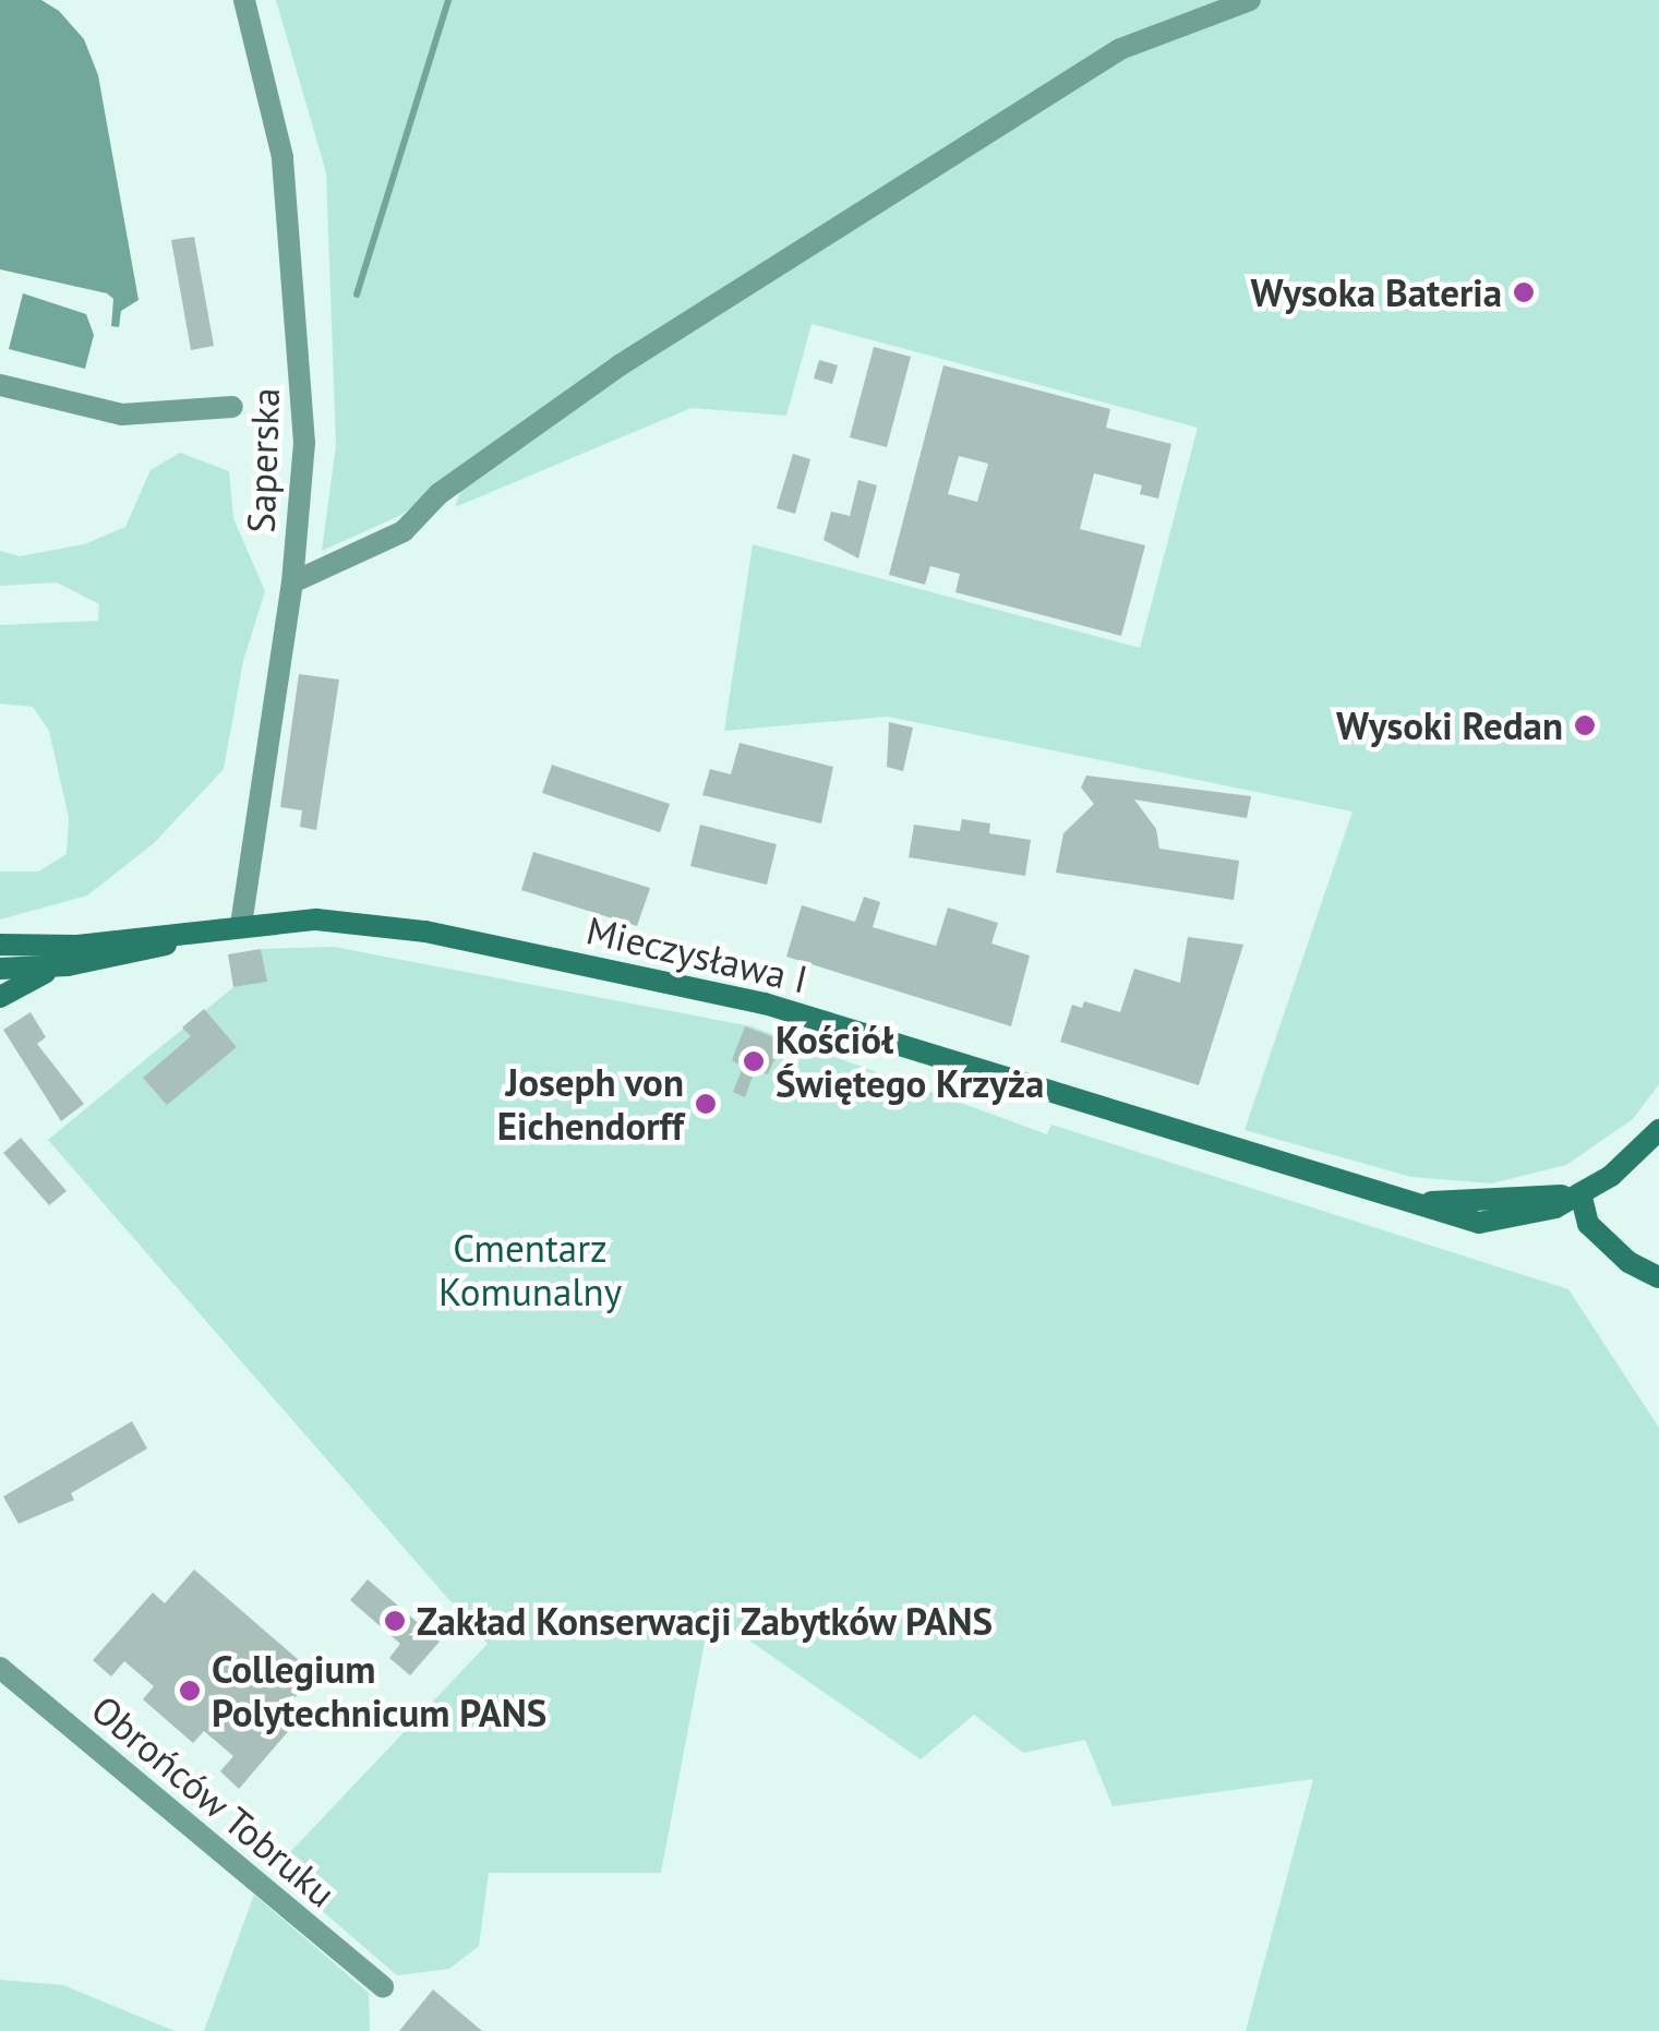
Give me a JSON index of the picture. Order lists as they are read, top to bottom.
{
  "streets": {
    "main road": ["Mieczysława I"],
    "street": ["Saperska", "Obrońców Tobruku"]
  },
  "crossings": [
    ["Saperska", "Mieczysława I"]
  ],
  "parks": ["Cmentarz Komunalny"],
  "places": [
    "Wysoka Bateria",
    "Wysoki Redan",
    "Kościół Świętego Krzyża",
    "Joseph von Eichendorff",
    "Zakład Konserwacji Zabytków PANS",
    "Collegium Polytechnicum PANS"
  ]
}
